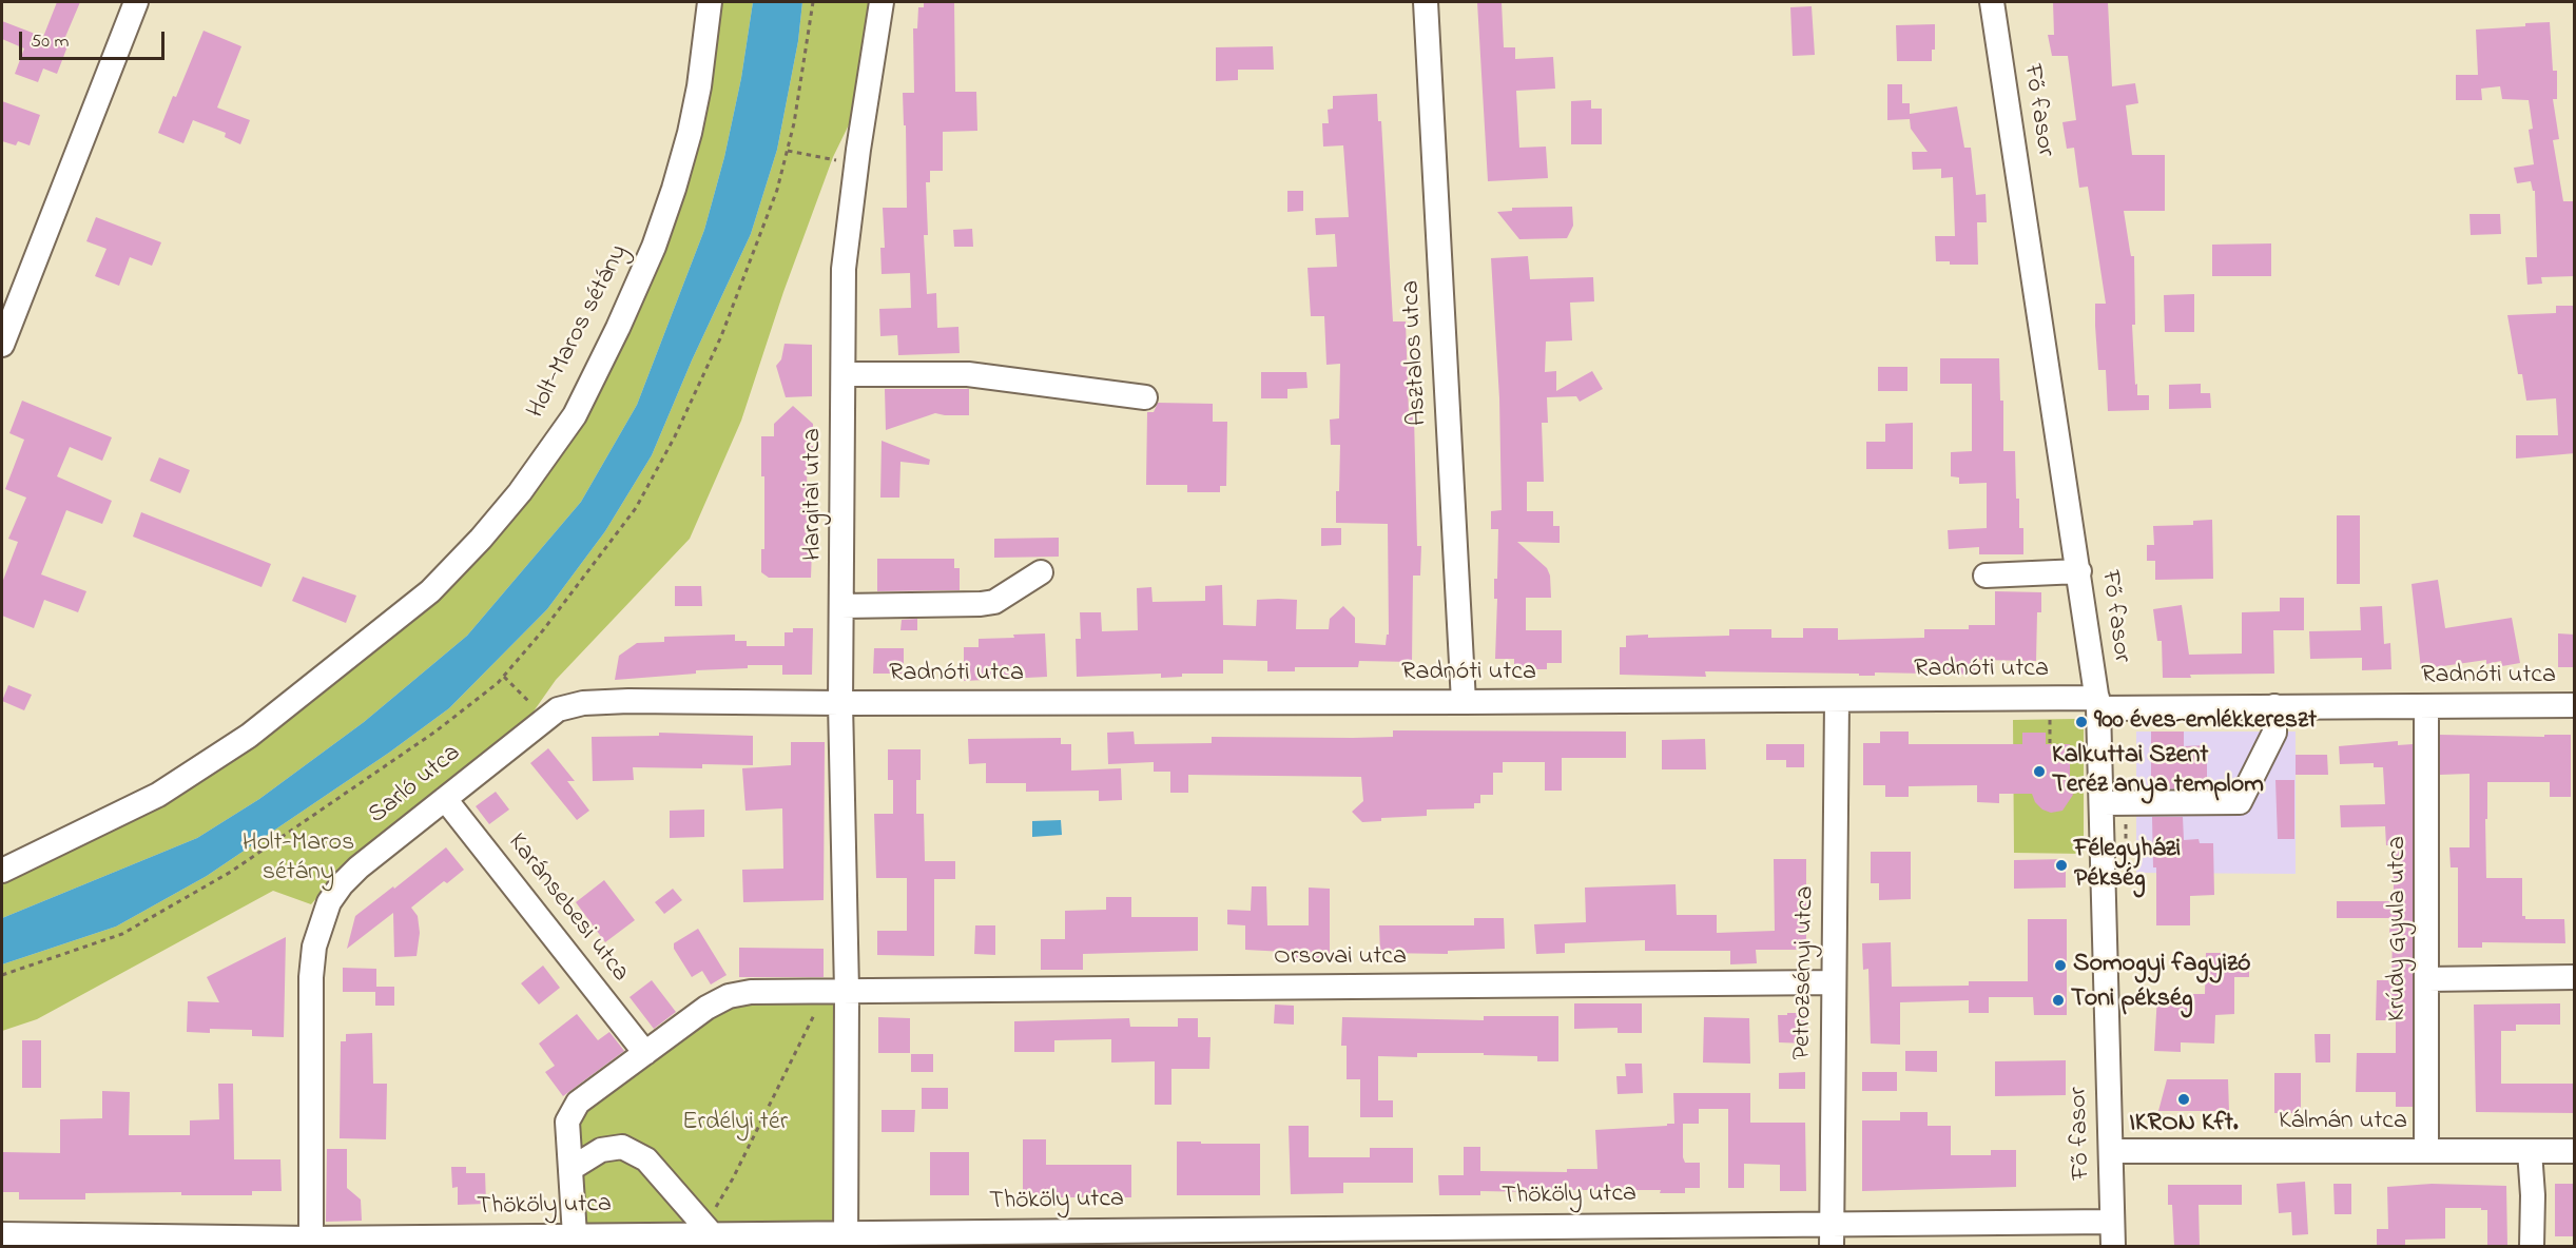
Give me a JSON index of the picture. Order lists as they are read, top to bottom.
{
  "streets": {
    "street": [
      "Fő fasor",
      "Holt-Maros sétány",
      "Asztalos utca",
      "Hargitai utca",
      "Radnóti utca",
      "Sarló utca",
      "Karánsebesi utca",
      "Krúdy Gyula utca",
      "Orsovai utca",
      "Petrozsényi utca",
      "Kálmán utca",
      "Thököly utca"
    ]
  },
  "crossings": [
    ["Fő fasor", "Radnóti utca"],
    ["Fő fasor", "Kálmán utca"],
    ["Fő fasor", "Thököly utca"],
    ["Asztalos utca", "Radnóti utca"],
    ["Hargitai utca", "Radnóti utca"],
    ["Hargitai utca", "Sarló utca"],
    ["Hargitai utca", "Orsovai utca"],
    ["Radnóti utca", "Sarló utca"],
    ["Radnóti utca", "Krúdy Gyula utca"],
    ["Radnóti utca", "Petrozsényi utca"],
    ["Sarló utca", "Karánsebesi utca"],
    ["Sarló utca", "Thököly utca"],
    ["Krúdy Gyula utca", "Kálmán utca"],
    ["Orsovai utca", "Petrozsényi utca"],
    ["Petrozsényi utca", "Thököly utca"]
  ],
  "parks": ["Holt-Maros sétány", "Erdélyi tér"],
  "places": [
    "900 éves-emlékkereszt",
    "Kalkuttai Szent Teréz anya templom",
    "Félegyházi Pékség",
    "Somogyi fagyizó",
    "Toni pékség",
    "IKRON Kft."
  ],
  "scale_bar": "50 m"
}
